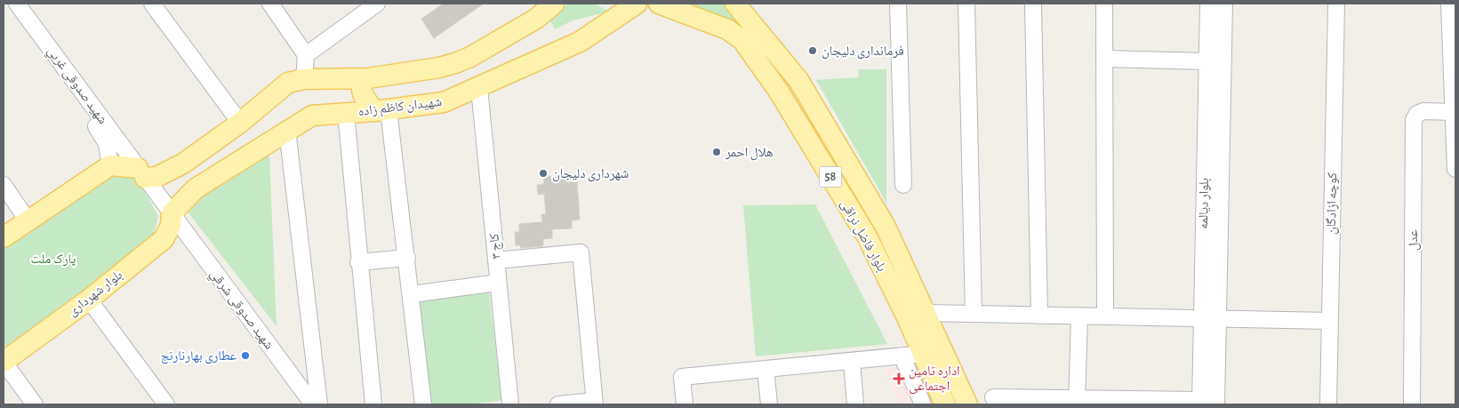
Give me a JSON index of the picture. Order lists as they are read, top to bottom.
{
  "streets": {
    "main road": [
      "شهیدان کاظم زاده",
      "58",
      "بلوار فاضل نراقی",
      "بلوار شهرداری"
    ],
    "street": [
      "شهید صدوقی غربي",
      "بلوار دیالمه",
      "کوچه ازادگان",
      "عدل",
      "کاج ۳",
      "شهید صدوقی شرقي"
    ]
  },
  "crossings": [
    ["شهید صدوقی غربي", "شهیدان کاظم زاده"],
    ["شهید صدوقی غربي", "بلوار شهرداری"],
    ["شهید صدوقی غربي", "شهید صدوقی شرقي"],
    ["شهیدان کاظم زاده", "کاج ۳"],
    ["شهیدان کاظم زاده", "بلوار شهرداری"],
    ["شهیدان کاظم زاده", "شهید صدوقی شرقي"],
    ["بلوار شهرداری", "شهید صدوقی شرقي"]
  ],
  "parks": ["پارک ملت"],
  "places": {
    "other": [
      "فرمانداری دلیجان",
      "هلال احمر",
      "شهرداری دلیجان",
      "عطاری بهارنارنج"
    ],
    "health": ["اداره تامین اجتماعی"]
  }
}
